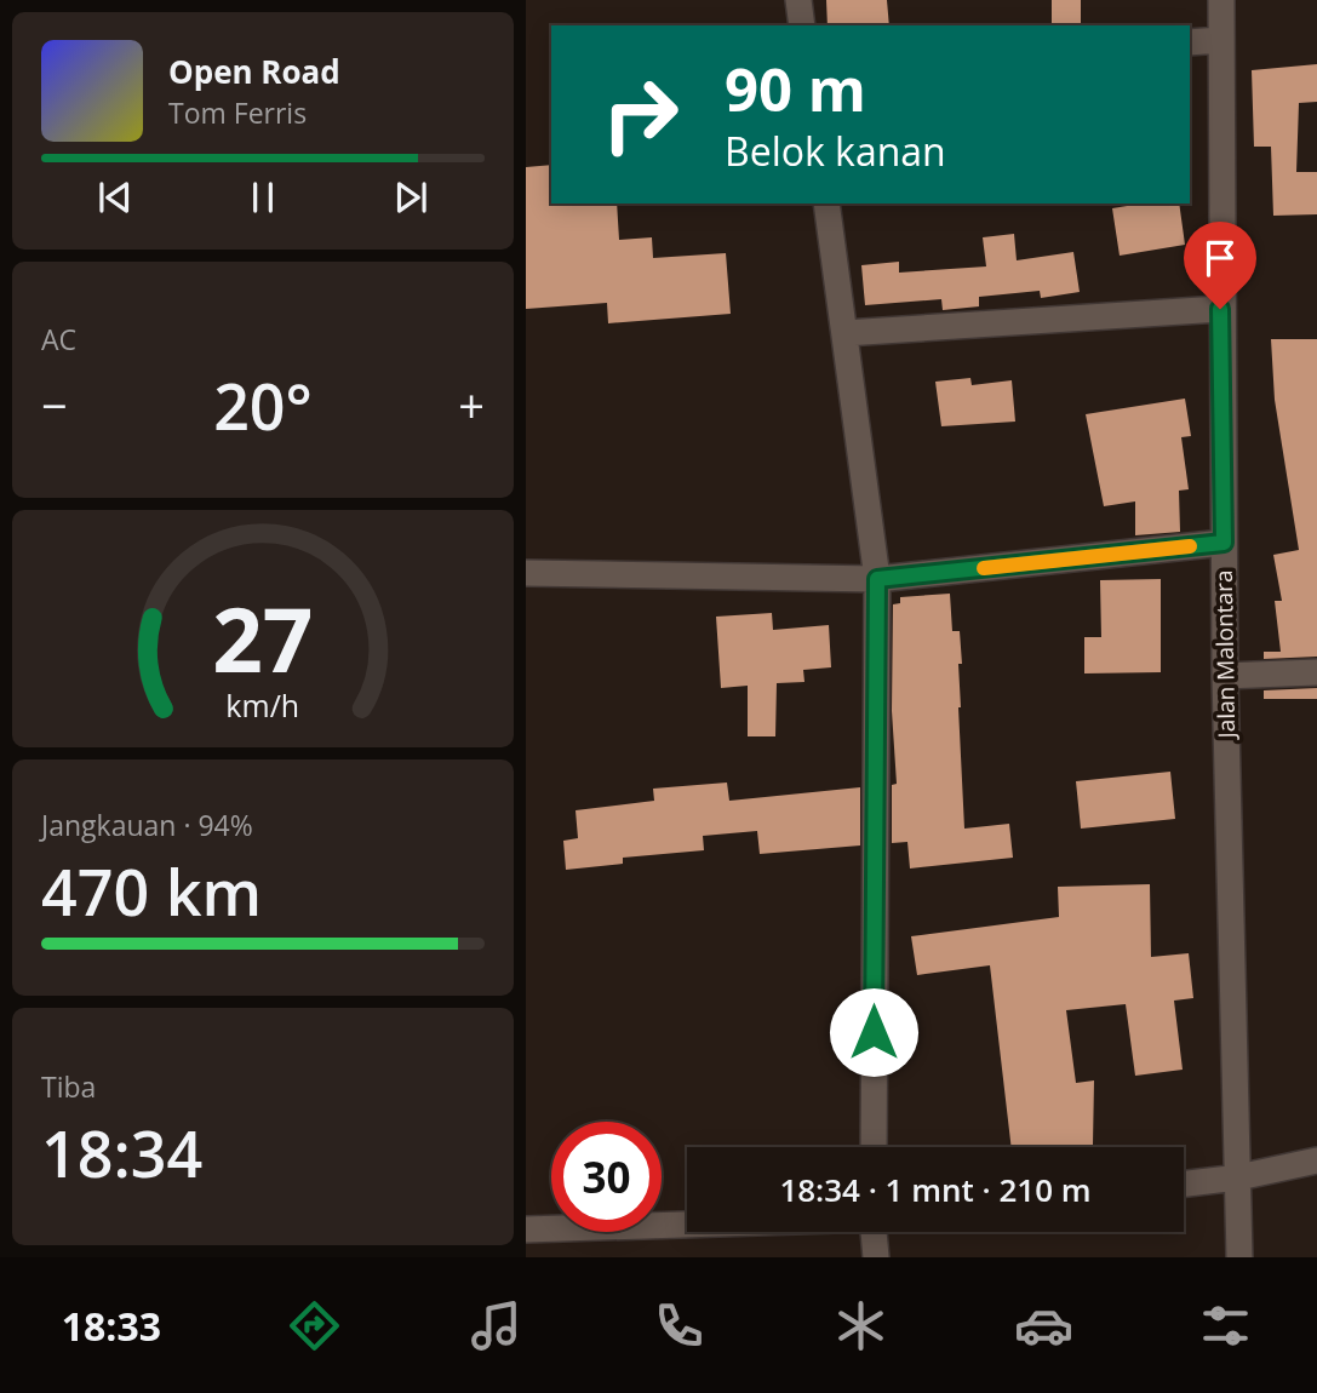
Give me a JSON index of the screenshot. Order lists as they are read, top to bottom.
{
  "streets": {
    "street": ["Jalan Malontara"]
  },
  "page": {
    "turn": ["90 m", "Belok kanan"],
    "song": ["Open Road", "Tom Ferris"],
    "tile": [
      "AC",
      ["Jangkauan · 94%", "470 km"],
      ["Tiba", "18:34"]
    ],
    "heat": ["−", "20°", "+"],
    "limit": "30",
    "trip": "18:34 · 1 mnt · 210 m",
    "tabs": "18:33",
    "gauge": ["27", "km/h"]
  }
}
